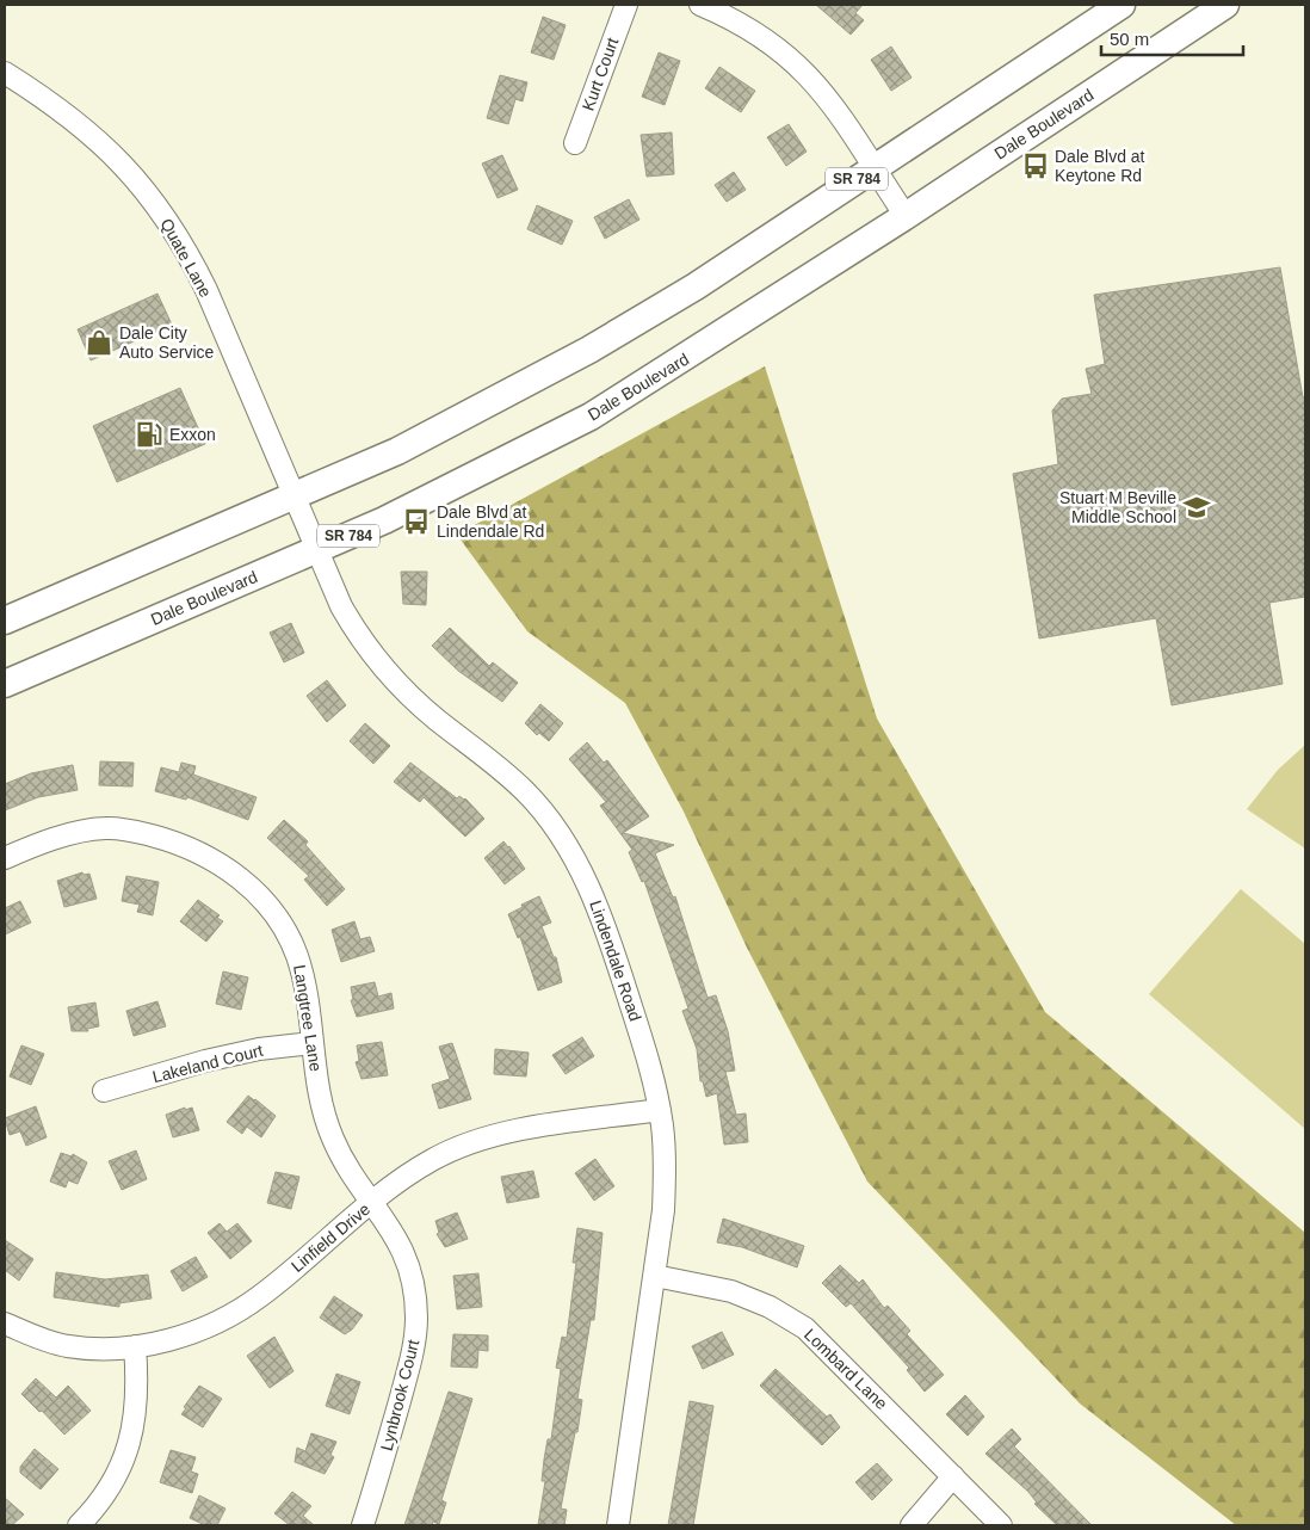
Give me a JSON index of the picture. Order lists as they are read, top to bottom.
{
  "streets": {
    "main road": ["Dale Boulevard", "SR 784"],
    "street": [
      "Kurt Court",
      "Quate Lane",
      "Lindendale Road",
      "Langtree Lane",
      "Lakeland Court",
      "Linfield Drive",
      "Lombard Lane",
      "Lynbrook Court"
    ]
  },
  "crossings": [
    ["Dale Boulevard", "Lindendale Road"],
    ["SR 784", "Quate Lane"],
    ["SR 784", "Lindendale Road"],
    ["Quate Lane", "Lindendale Road"],
    ["Lindendale Road", "Linfield Drive"],
    ["Lindendale Road", "Lombard Lane"],
    ["Langtree Lane", "Lakeland Court"],
    ["Langtree Lane", "Linfield Drive"],
    ["Langtree Lane", "Lynbrook Court"],
    ["Linfield Drive", "Lynbrook Court"]
  ],
  "places": {
    "bus stop": ["Dale Blvd at Keytone Rd", "Dale Blvd at Lindendale Rd"],
    "shop": ["Dale City Auto Service"],
    "fuel station": ["Exxon"],
    "school or university": ["Stuart M Beville Middle School"]
  },
  "scale_bar": "50 m"
}
